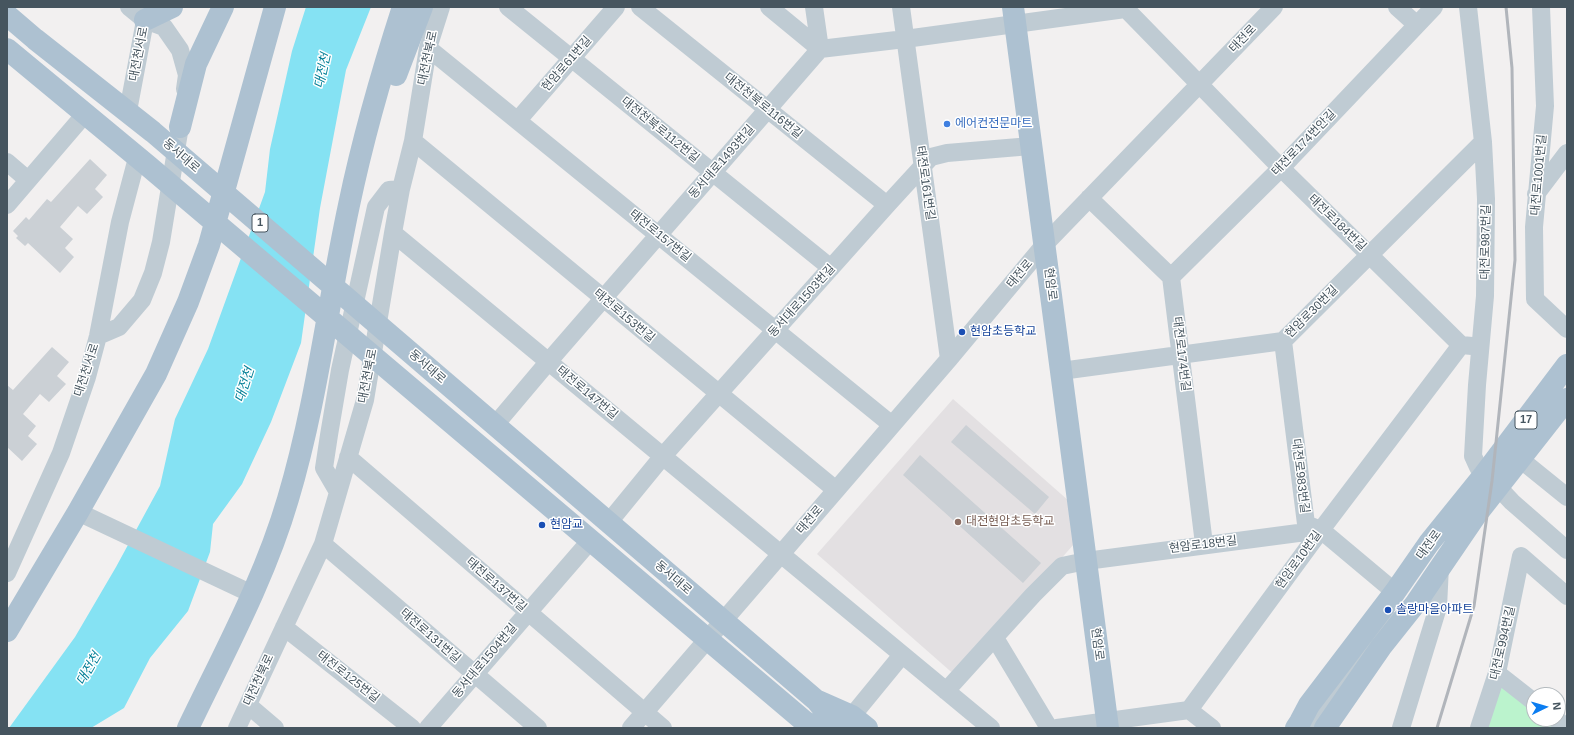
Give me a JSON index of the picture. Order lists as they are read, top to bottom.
{
  "streets": {
    "main road": [
      "동서대로",
      "1",
      "현암로",
      "17",
      "대전로"
    ],
    "street": [
      "태전로",
      "대전천서로",
      "대전천북로",
      "현암로61번길",
      "대전천북로116번길",
      "대전천북로112번길",
      "태전로174번안길",
      "동서대로1493번길",
      "대전로1001번길",
      "태전로161번길",
      "태전로184번길",
      "태전로157번길",
      "대전로987번길",
      "동서대로1503번길",
      "현암로30번길",
      "태전로153번길",
      "태전로174번길",
      "태전로147번길",
      "대전로983번길",
      "현암로18번길",
      "현암로10번길",
      "태전로137번길",
      "태전로131번길",
      "대전로994번길",
      "동서대로1504번길",
      "태전로125번길"
    ]
  },
  "crossings": [
    ["태전로", "동서대로"],
    ["태전로", "태전로161번길"],
    ["태전로", "태전로184번길"],
    ["태전로", "태전로157번길"],
    ["태전로", "현암로"],
    ["태전로", "태전로153번길"],
    ["태전로", "태전로147번길"],
    ["태전로", "태전로137번길"],
    ["대전천서로", "동서대로"],
    ["대전천북로", "동서대로"],
    ["대전천북로", "태전로157번길"],
    ["대전천북로", "태전로153번길"],
    ["대전천북로", "태전로147번길"],
    ["대전천북로", "태전로137번길"],
    ["대전천북로", "태전로131번길"],
    ["대전천북로", "태전로125번길"],
    ["현암로61번길", "대전천북로112번길"],
    ["현암로61번길", "태전로157번길"],
    ["대전천북로116번길", "동서대로1493번길"],
    ["대전천북로116번길", "동서대로1503번길"],
    ["대전천북로112번길", "동서대로1493번길"],
    ["대전천북로112번길", "동서대로1503번길"],
    ["태전로174번안길", "태전로184번길"],
    ["태전로174번안길", "태전로174번길"],
    ["동서대로", "동서대로1493번길"],
    ["동서대로", "동서대로1503번길"],
    ["동서대로", "동서대로1504번길"],
    ["동서대로1493번길", "태전로157번길"],
    ["동서대로1493번길", "태전로153번길"],
    ["동서대로1493번길", "태전로147번길"],
    ["태전로161번길", "동서대로1503번길"],
    ["태전로184번길", "현암로30번길"],
    ["태전로184번길", "현암로10번길"],
    ["태전로157번길", "동서대로1503번길"],
    ["대전로987번길", "현암로30번길"],
    ["대전로987번길", "대전로"],
    ["현암로", "동서대로1503번길"],
    ["현암로", "현암로30번길"],
    ["현암로", "현암로18번길"],
    ["동서대로1503번길", "태전로153번길"],
    ["동서대로1503번길", "태전로147번길"],
    ["현암로30번길", "태전로174번길"],
    ["현암로30번길", "대전로983번길"],
    ["태전로174번길", "현암로18번길"],
    ["대전로983번길", "현암로18번길"],
    ["대전로983번길", "대전로"],
    ["대전로983번길", "현암로10번길"],
    ["현암로18번길", "현암로10번길"],
    ["태전로137번길", "동서대로1504번길"],
    ["태전로131번길", "동서대로1504번길"]
  ],
  "water": ["대전천"],
  "places": [
    "에어컨전문마트",
    "현암초등학교",
    "대전현암초등학교",
    "현암교",
    "솔랑마을아파트"
  ],
  "north": "right"
}
